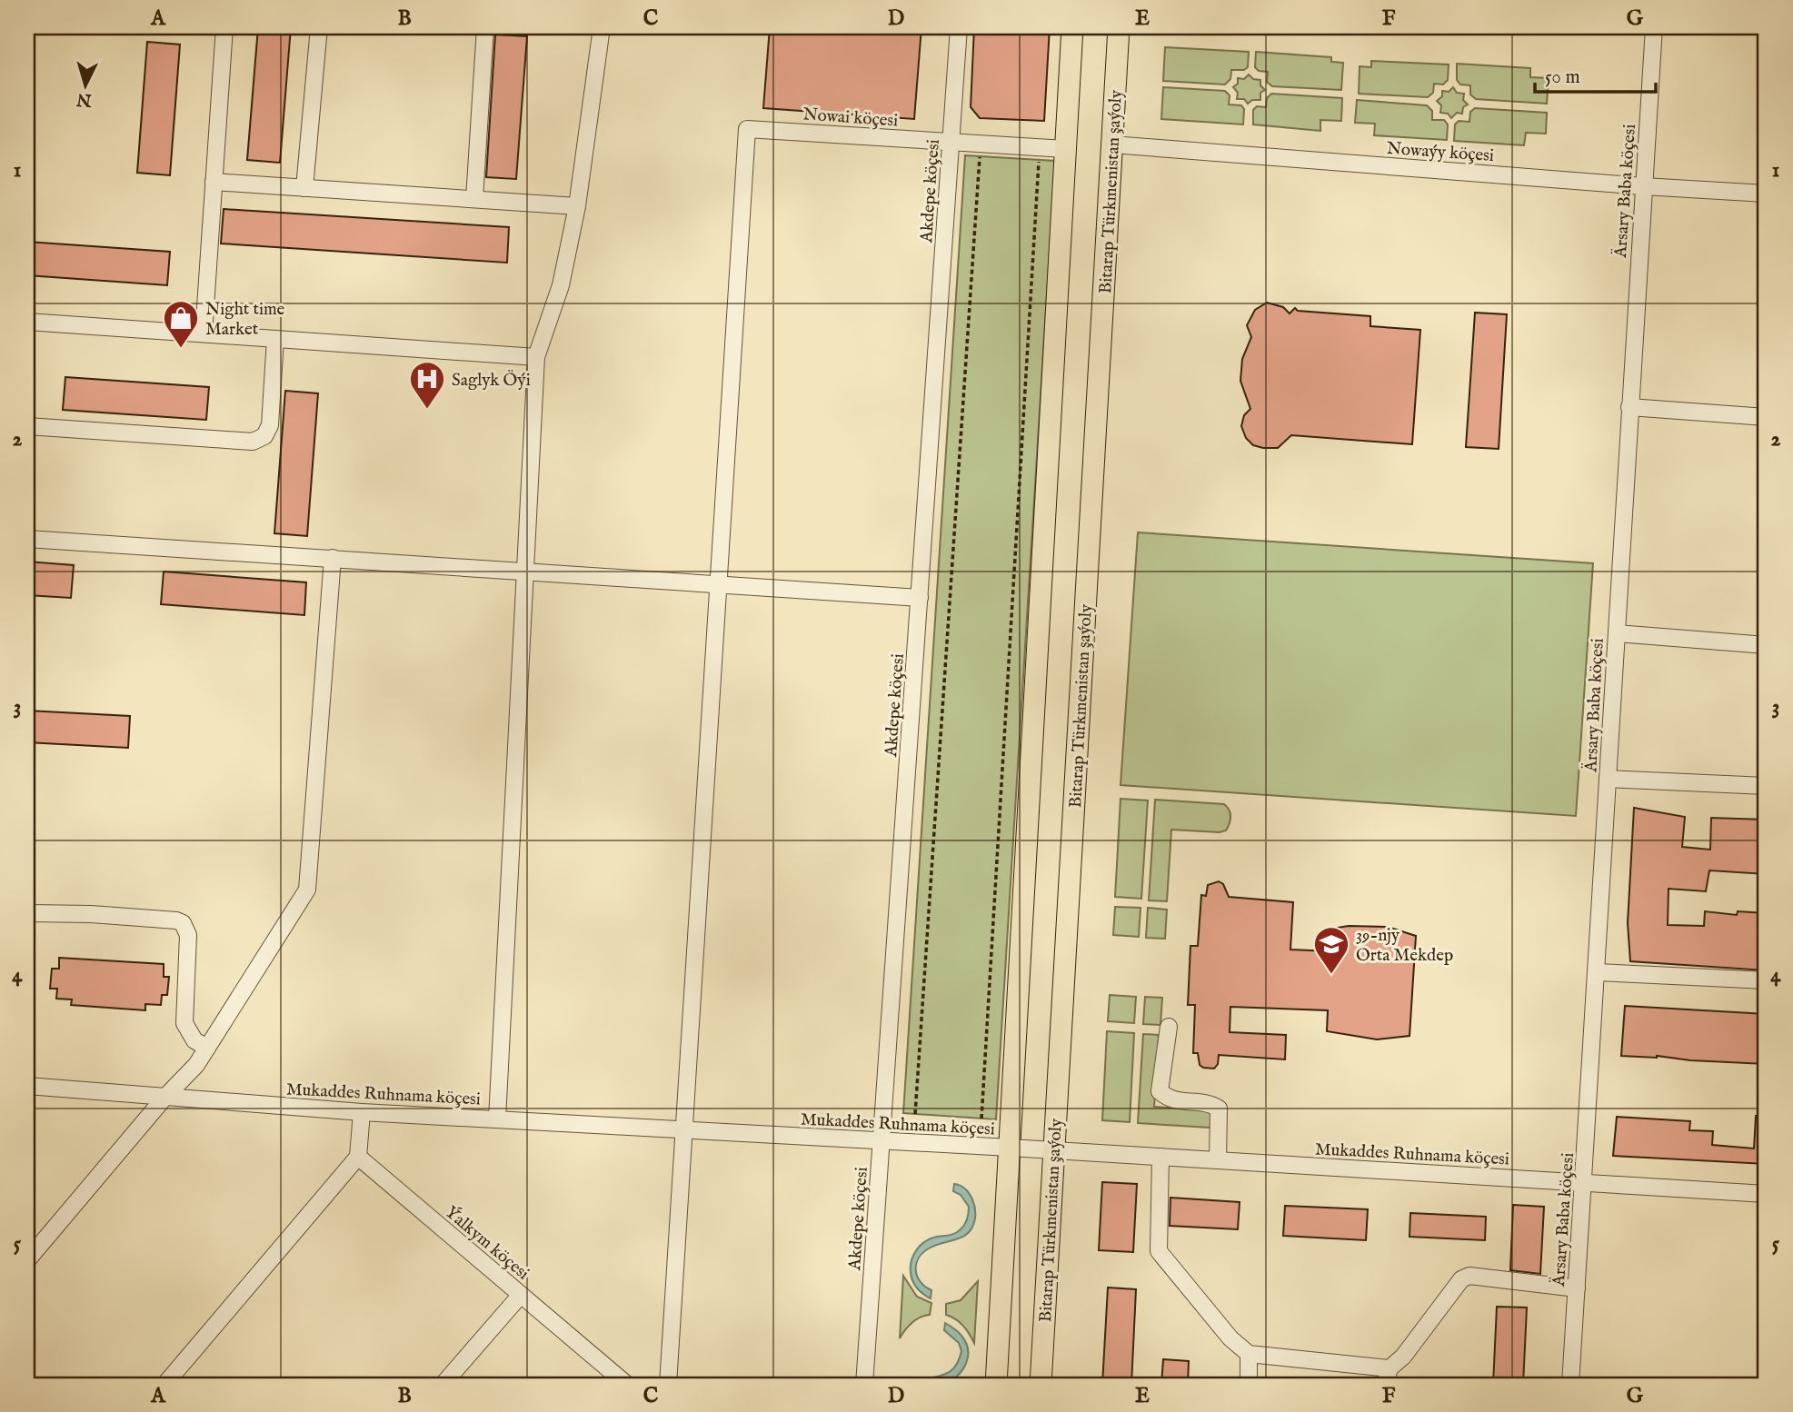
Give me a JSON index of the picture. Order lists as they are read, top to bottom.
{
  "streets": {
    "main road": ["Bitarap Türkmenistan şaýoly"],
    "street": [
      "Nowai köçesi",
      "Nowaýy köçesi",
      "Akdepe köçesi",
      "Ärsary Baba köçesi",
      "Mukaddes Ruhnama köçesi",
      "Ýalkym köçesi"
    ]
  },
  "crossings": [
    ["Nowai köçesi", "Akdepe köçesi"],
    ["Nowaýy köçesi", "Ärsary Baba köçesi"],
    ["Nowaýy köçesi", "Bitarap Türkmenistan şaýoly"],
    ["Akdepe köçesi", "Mukaddes Ruhnama köçesi"],
    ["Ärsary Baba köçesi", "Mukaddes Ruhnama köçesi"],
    ["Bitarap Türkmenistan şaýoly", "Mukaddes Ruhnama köçesi"]
  ],
  "places": {
    "shop": ["Night time Market"],
    "hospital": ["Saglyk Öýi"],
    "school or university": ["39-njy Orta Mekdep"]
  },
  "scale_bar": "50 m",
  "north": "bottom",
  "grid": {
    "columns": [
      "A",
      "B",
      "C",
      "D",
      "E",
      "F",
      "G"
    ],
    "rows": [
      "1",
      "2",
      "3",
      "4",
      "5"
    ]
  }
}
